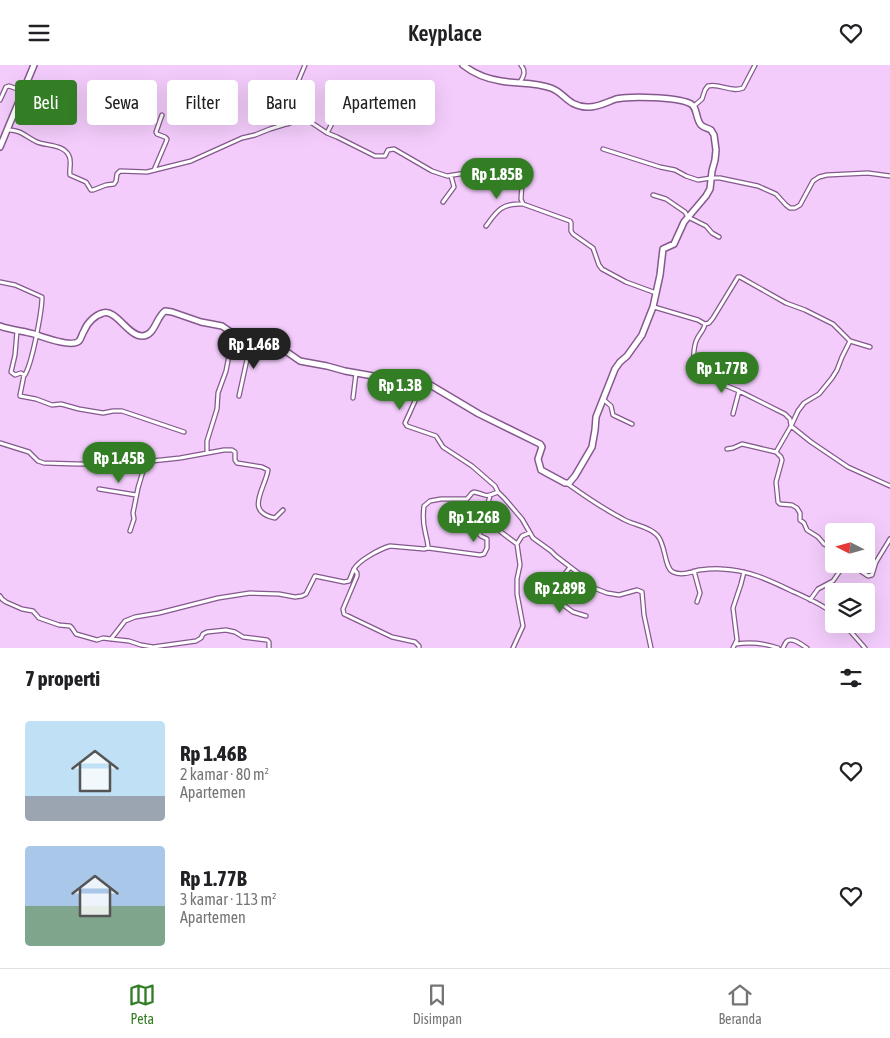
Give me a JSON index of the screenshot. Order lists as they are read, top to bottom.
{
  "north": "left",
  "page": {
    "header": "Keyplace",
    "chip": [
      "Beli",
      "Sewa",
      "Filter",
      "Baru",
      "Apartemen"
    ],
    "price": [
      "Rp 1.85B",
      "Rp 1.46B",
      "Rp 1.77B",
      "Rp 1.3B",
      "Rp 1.45B",
      "Rp 1.26B",
      "Rp 2.89B"
    ],
    "heading": "7 properti",
    "list": [
      {
        "name": "Rp 1.46B",
        "note": "2 kamar · 80 m² · Apartemen"
      },
      {
        "name": "Rp 1.77B",
        "note": "3 kamar · 113 m² · Apartemen"
      }
    ],
    "tabs": ["Peta", "Disimpan", "Beranda"]
  }
}
